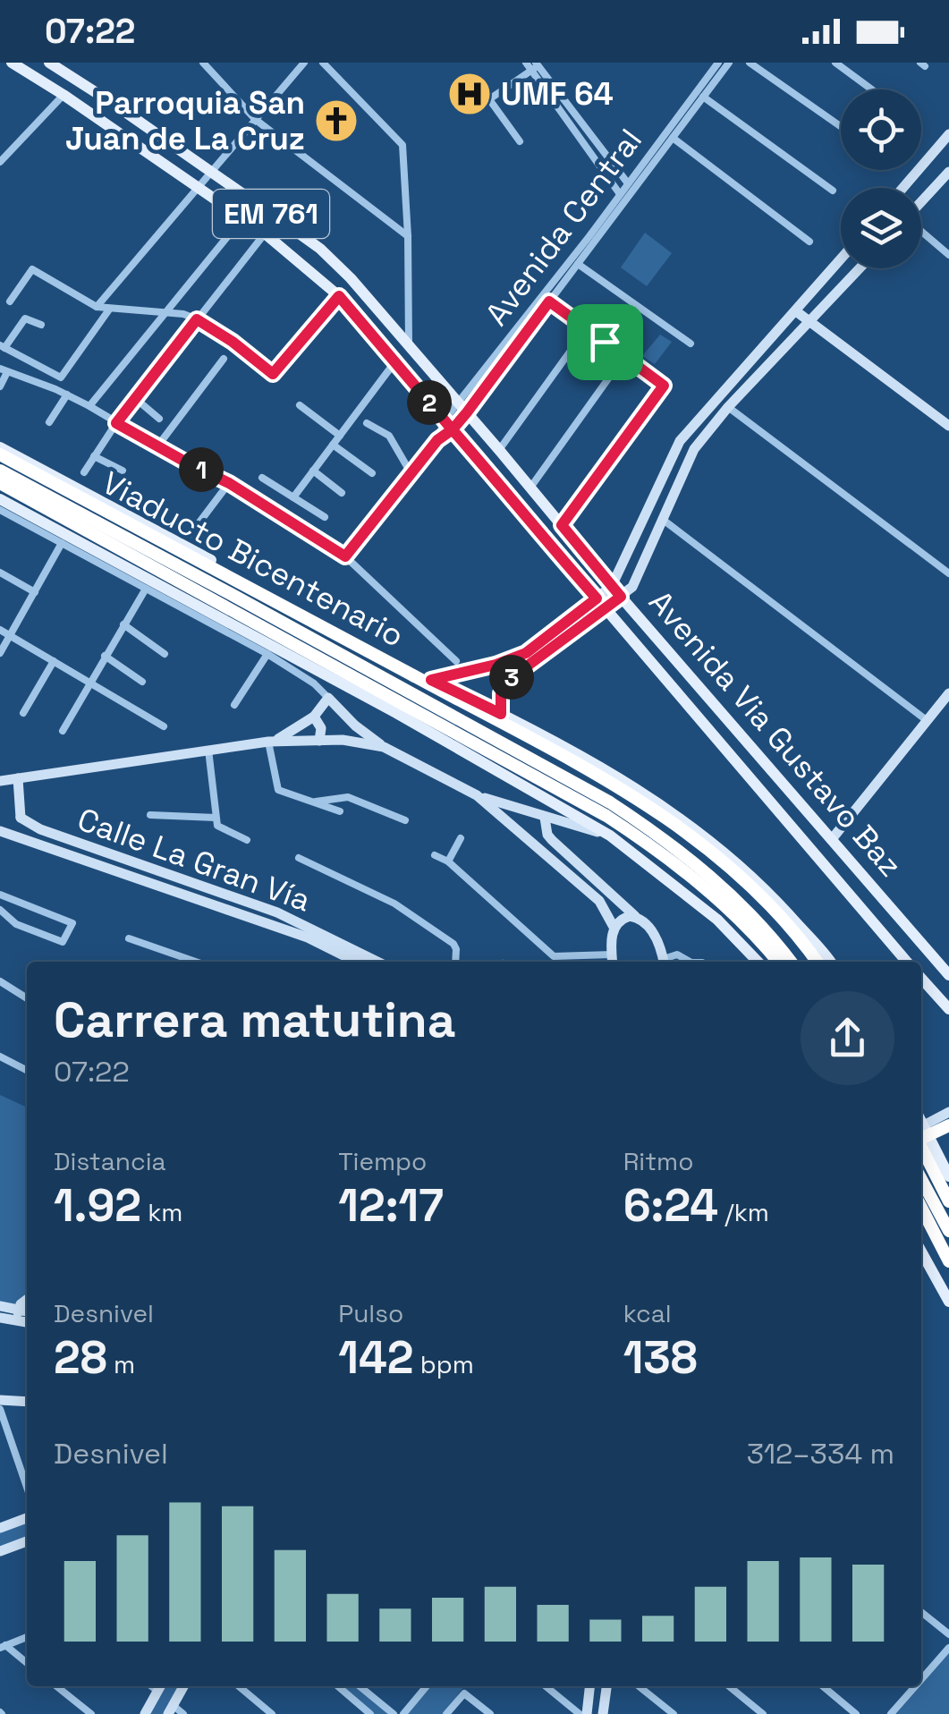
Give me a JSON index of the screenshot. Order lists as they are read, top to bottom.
{
  "streets": {
    "highway": ["Viaducto Bicentenario"],
    "main road": ["EM 761", "Avenida Via Gustavo Baz"],
    "street": ["Avenida Central", "Calle La Gran Vía"]
  },
  "crossings": [
    ["Avenida Central", "Avenida Via Gustavo Baz"]
  ],
  "places": {
    "hospital": ["UMF 64"],
    "church": ["Parroquia San Juan de La Cruz"]
  },
  "page": {
    "status": "07:22",
    "pins": ["2", "1", "3"],
    "heading": ["Carrera matutina", "07:22"],
    "stats": [
      ["Distancia", "1.92 km"],
      ["Tiempo", "12:17"],
      ["Ritmo", "6:24 /km"],
      ["Desnivel", "28 m"],
      ["Pulso", "142 bpm"],
      ["kcal", "138"]
    ],
    "chart": ["Desnivel", "312–334 m"]
  }
}
